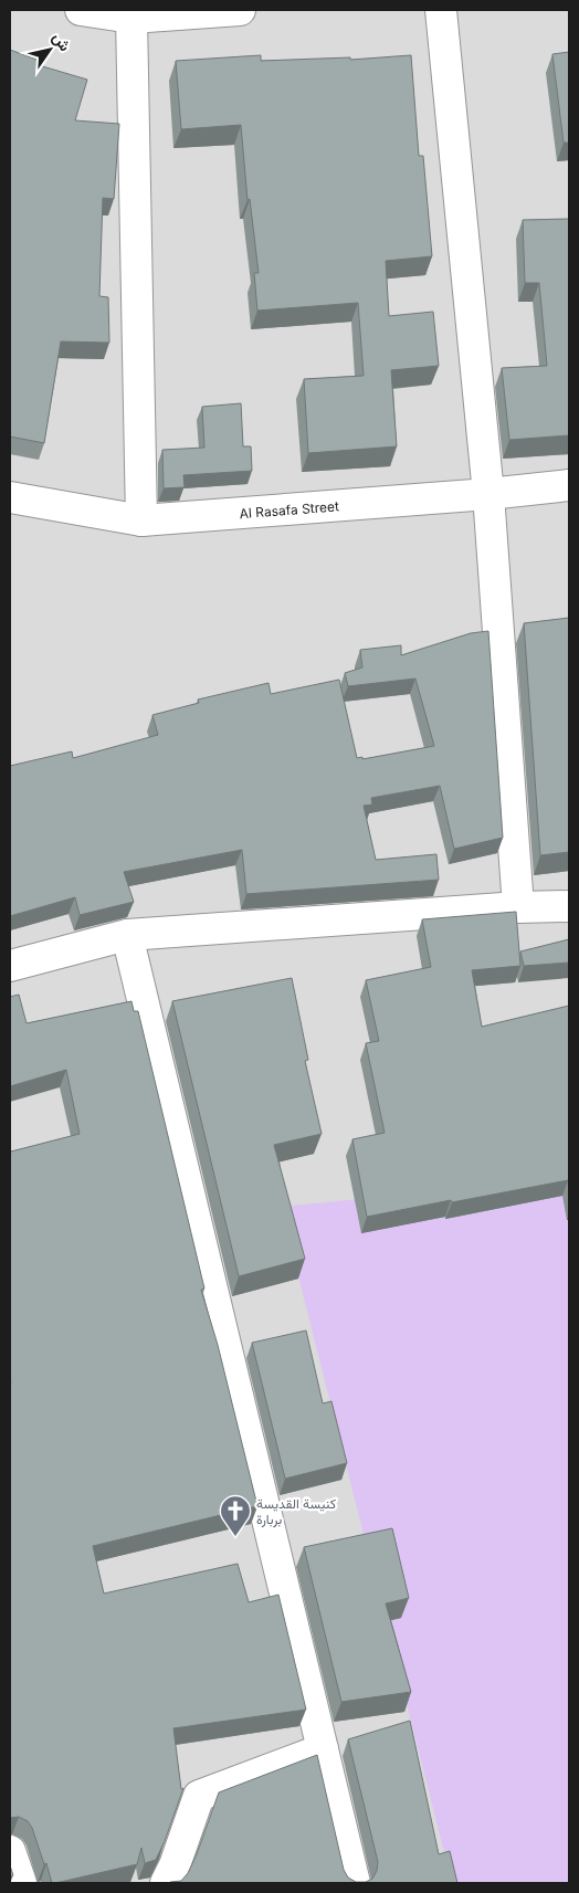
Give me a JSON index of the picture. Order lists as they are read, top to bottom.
{
  "streets": {
    "street": ["Al Rasafa Street"]
  },
  "places": {
    "church": ["كنيسة القديسة بربارة"]
  },
  "north": "top right"
}
